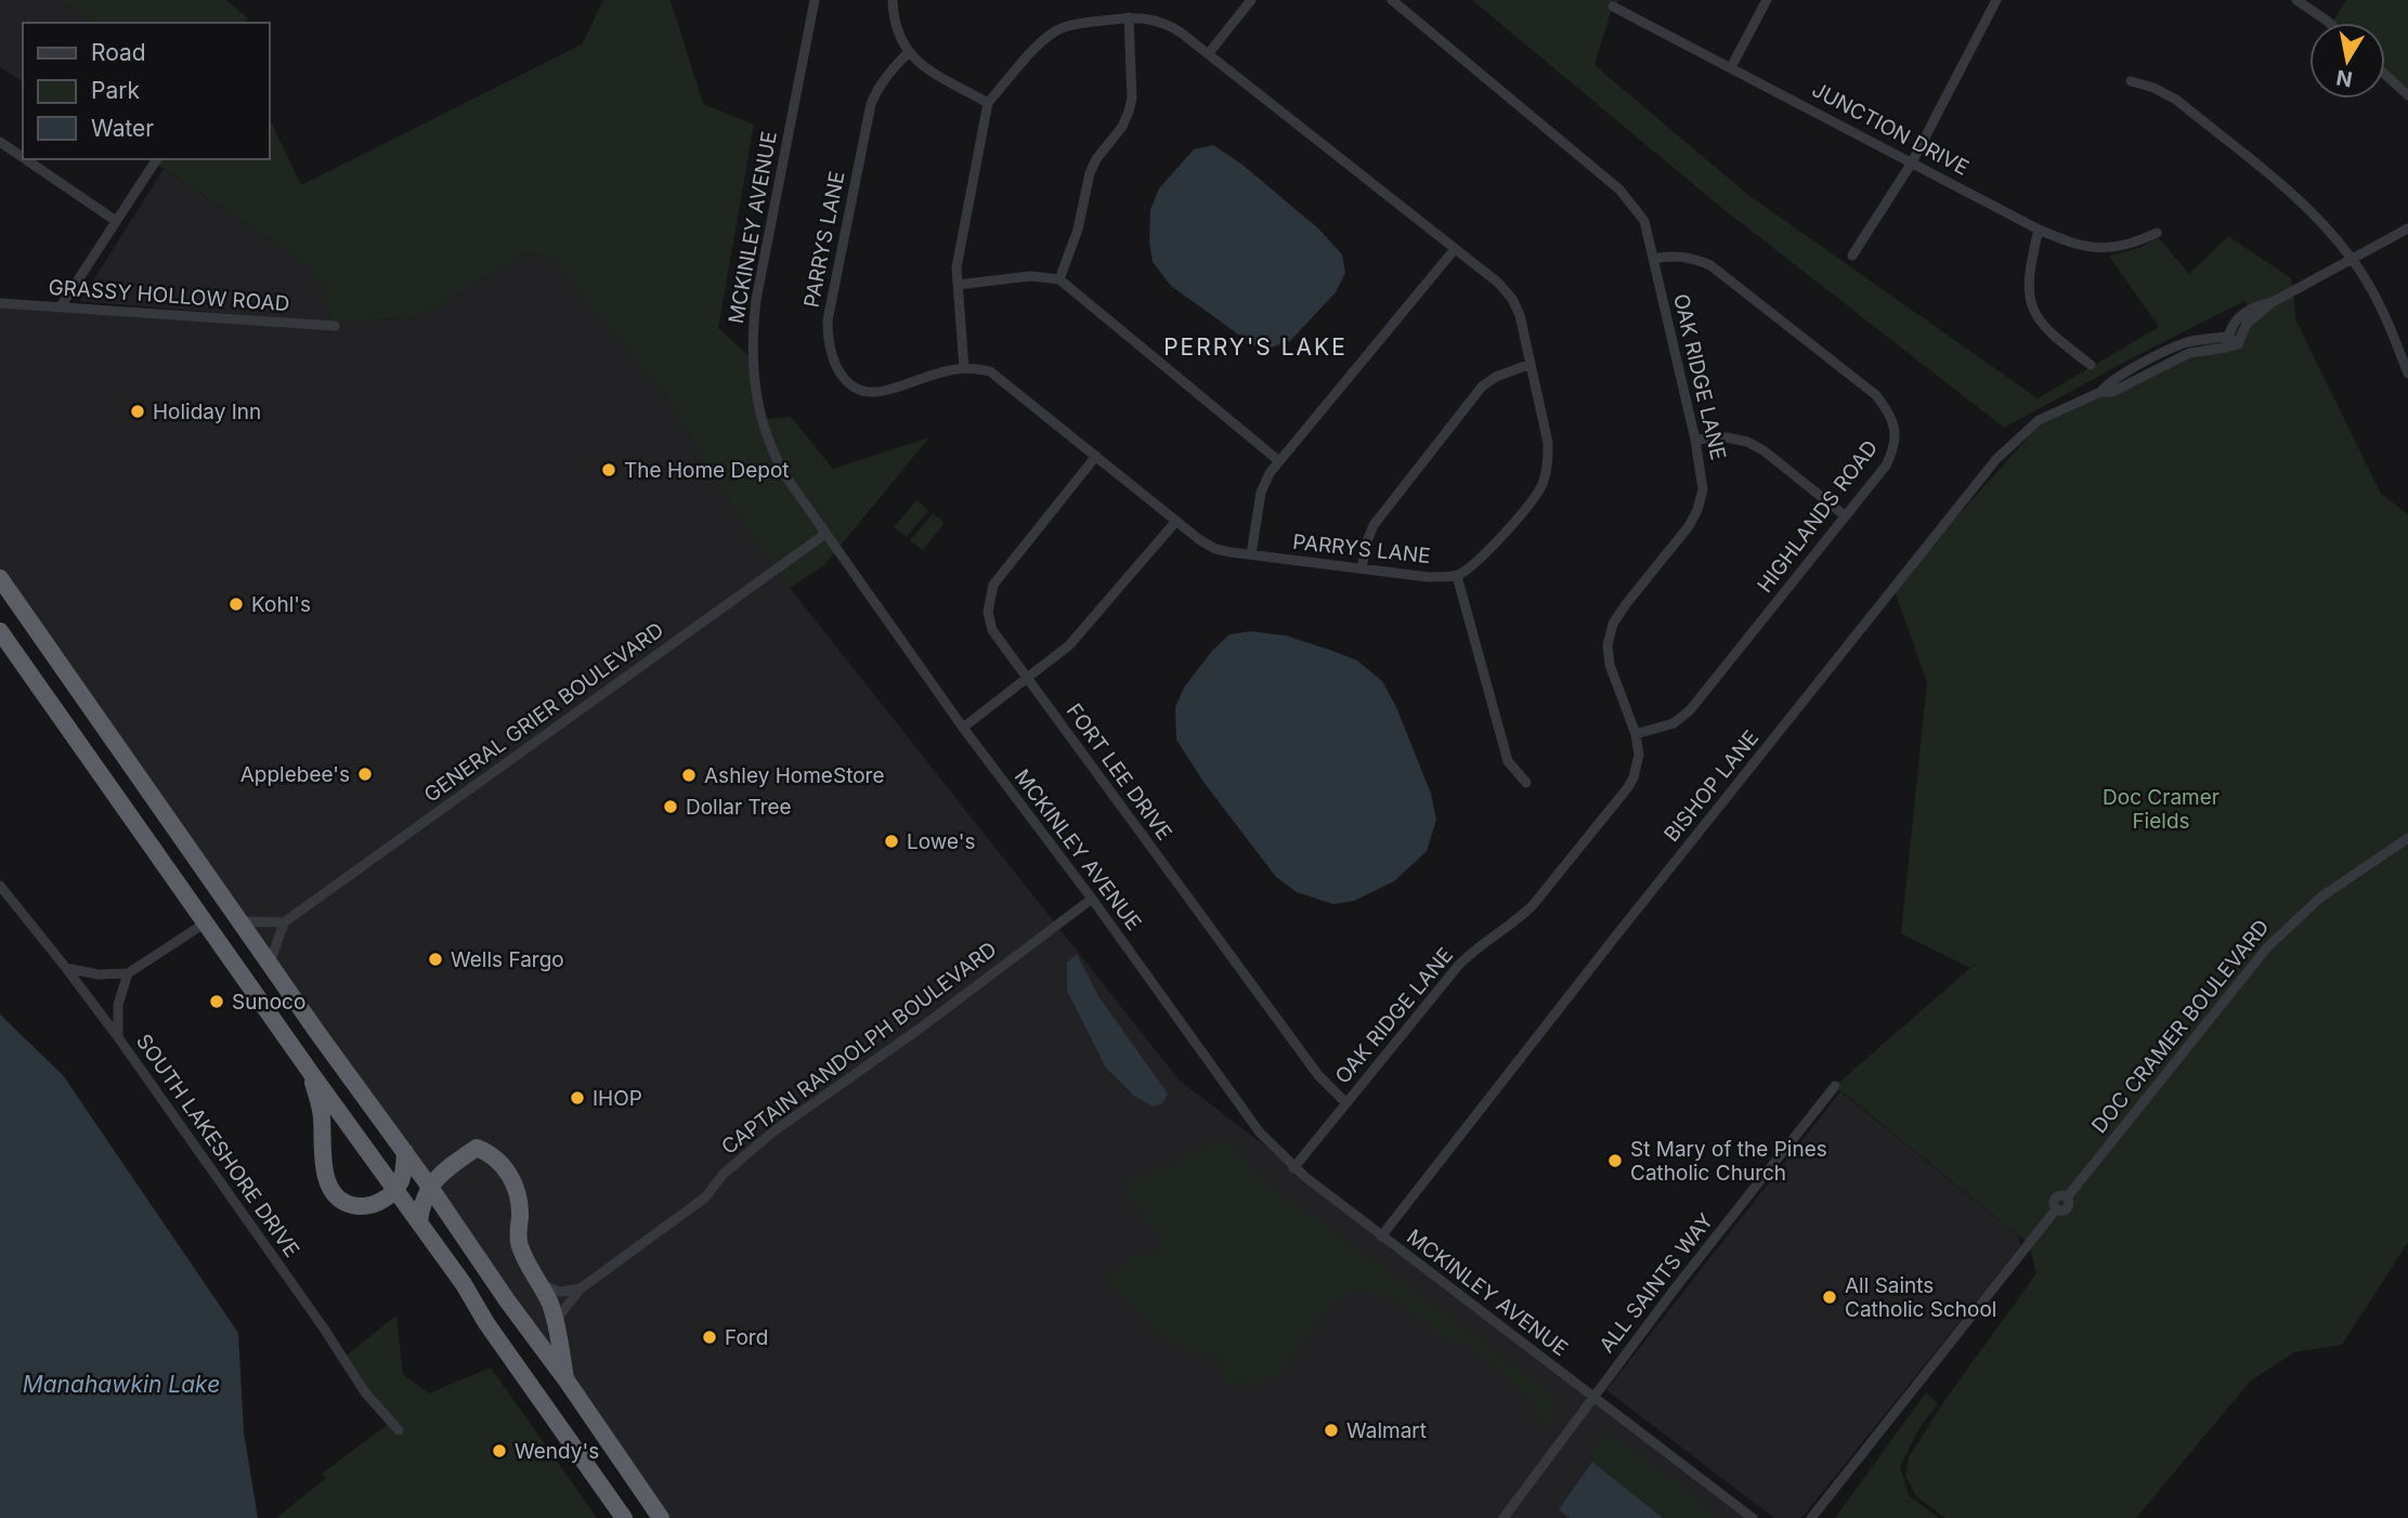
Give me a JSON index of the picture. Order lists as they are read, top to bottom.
{
  "streets": {
    "street": [
      "JUNCTION DRIVE",
      "MCKINLEY AVENUE",
      "PARRYS LANE",
      "GRASSY HOLLOW ROAD",
      "OAK RIDGE LANE",
      "HIGHLANDS ROAD",
      "GENERAL GRIER BOULEVARD",
      "FORT LEE DRIVE",
      "BISHOP LANE",
      "DOC CRAMER BOULEVARD",
      "CAPTAIN RANDOLPH BOULEVARD",
      "SOUTH LAKESHORE DRIVE",
      "ALL SAINTS WAY"
    ]
  },
  "crossings": [
    ["MCKINLEY AVENUE", "OAK RIDGE LANE"],
    ["MCKINLEY AVENUE", "GENERAL GRIER BOULEVARD"],
    ["MCKINLEY AVENUE", "BISHOP LANE"],
    ["MCKINLEY AVENUE", "CAPTAIN RANDOLPH BOULEVARD"],
    ["MCKINLEY AVENUE", "ALL SAINTS WAY"],
    ["PARRYS LANE", "FORT LEE DRIVE"],
    ["OAK RIDGE LANE", "HIGHLANDS ROAD"],
    ["OAK RIDGE LANE", "FORT LEE DRIVE"]
  ],
  "districts": ["PERRY'S LAKE"],
  "water": ["Manahawkin Lake"],
  "parks": ["Doc Cramer Fields"],
  "places": [
    "Holiday Inn",
    "The Home Depot",
    "Kohl's",
    "Applebee's",
    "Ashley HomeStore",
    "Dollar Tree",
    "Lowe's",
    "Wells Fargo",
    "Sunoco",
    "IHOP",
    "St Mary of the Pines Catholic Church",
    "All Saints Catholic School",
    "Ford",
    "Walmart",
    "Wendy's"
  ],
  "legend": ["Road", "Park", "Water"],
  "north": "bottom"
}
